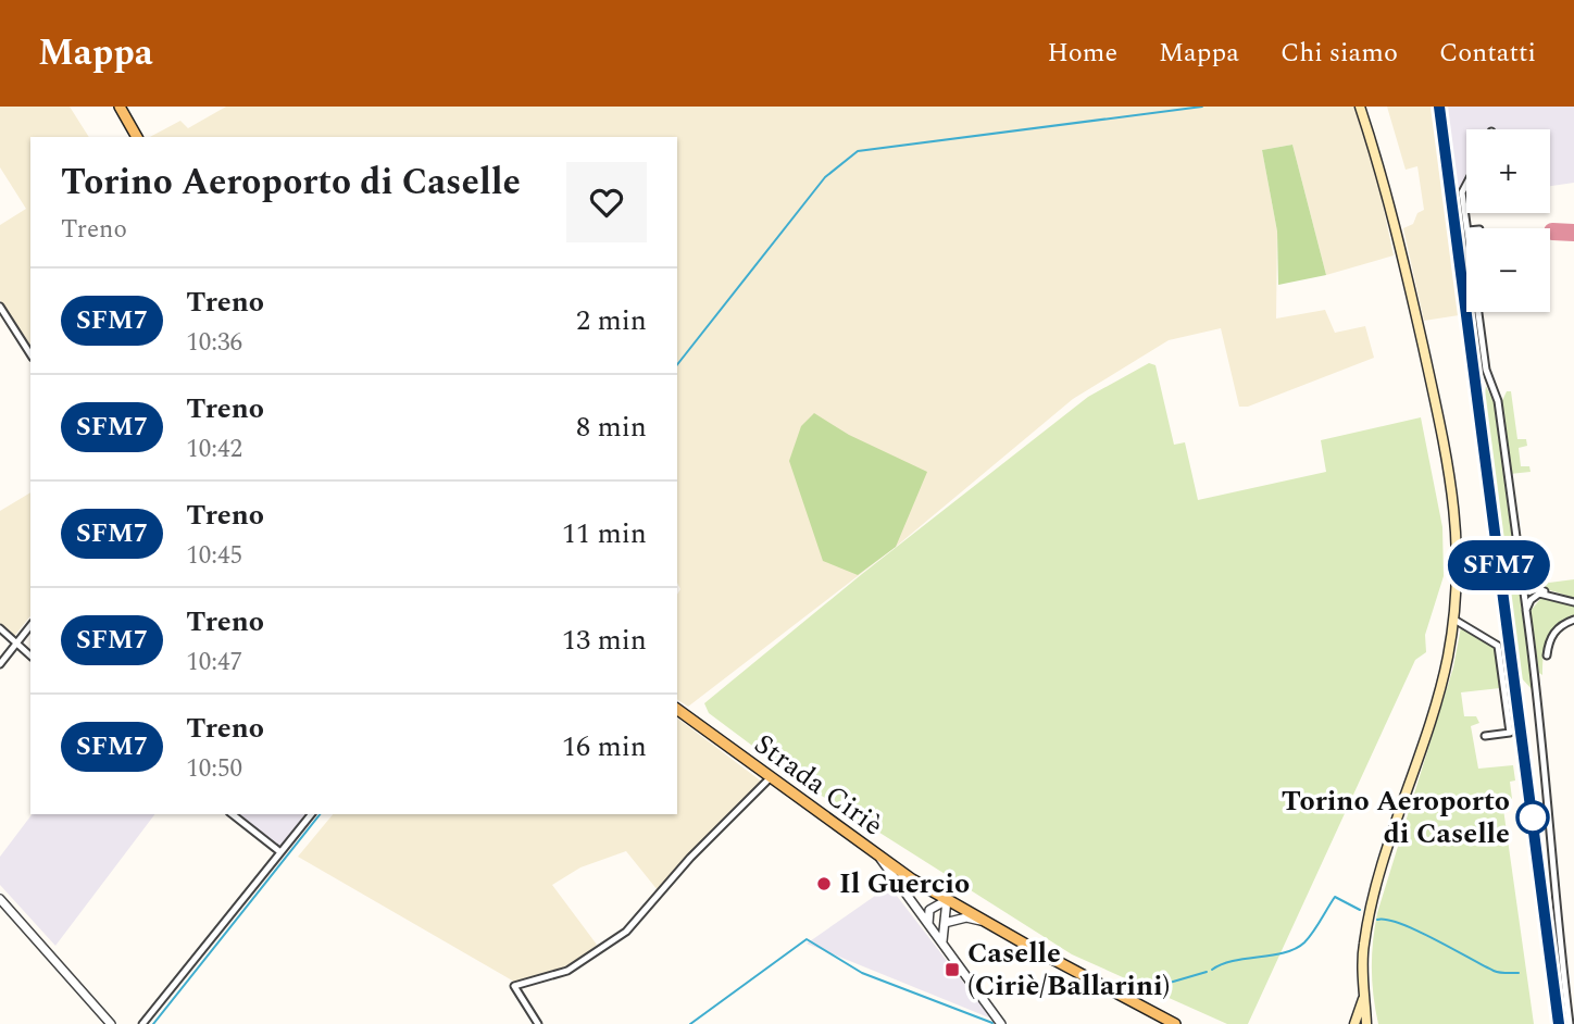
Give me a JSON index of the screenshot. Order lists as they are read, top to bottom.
{
  "streets": {
    "main road": ["Strada Ciriè"]
  },
  "places": {
    "other": ["Torino Aeroporto di Caselle", "Il Guercio"],
    "transit": ["Caselle (Ciriè/Ballarini)"]
  },
  "page": {
    "header": "Mappa",
    "nav": [
      "Home",
      "Mappa",
      "Chi siamo",
      "Contatti"
    ],
    "on_map": "SFM7",
    "map_buttons": ["+", "−"],
    "heading": ["Torino Aeroporto di Caselle", "Treno"],
    "list": [
      {
        "mark": "SFM7",
        "name": "Treno",
        "note": "10:36",
        "value": "2 min"
      },
      {
        "mark": "SFM7",
        "name": "Treno",
        "note": "10:42",
        "value": "8 min"
      },
      {
        "mark": "SFM7",
        "name": "Treno",
        "note": "10:45",
        "value": "11 min"
      },
      {
        "mark": "SFM7",
        "name": "Treno",
        "note": "10:47",
        "value": "13 min"
      },
      {
        "mark": "SFM7",
        "name": "Treno",
        "note": "10:50",
        "value": "16 min"
      }
    ]
  }
}
